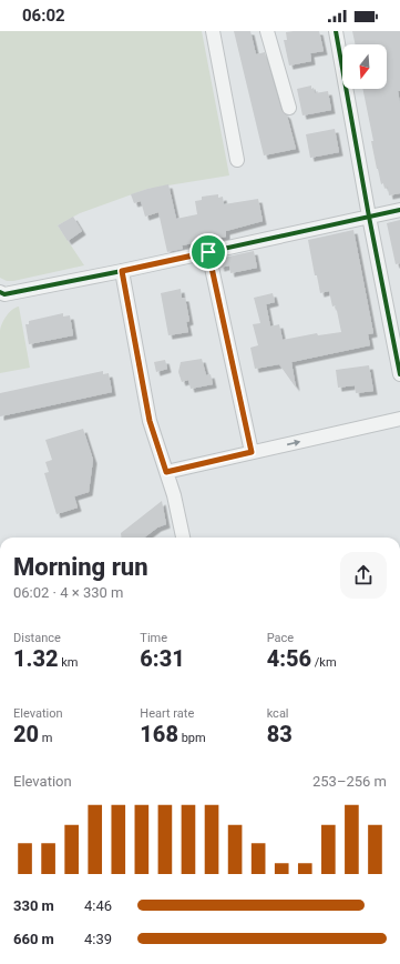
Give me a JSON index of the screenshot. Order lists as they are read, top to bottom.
{
  "north": "bottom",
  "page": {
    "status": "06:02",
    "heading": ["Morning run", "06:02 · 4 × 330 m"],
    "stats": [
      ["Distance", "1.32 km"],
      ["Time", "6:31"],
      ["Pace", "4:56 /km"],
      ["Elevation", "20 m"],
      ["Heart rate", "168 bpm"],
      ["kcal", "83"]
    ],
    "chart": ["Elevation", "253–256 m"],
    "list": [
      {
        "name": "330 m",
        "note": "4:46"
      },
      {
        "name": "660 m",
        "note": "4:39"
      }
    ]
  }
}
